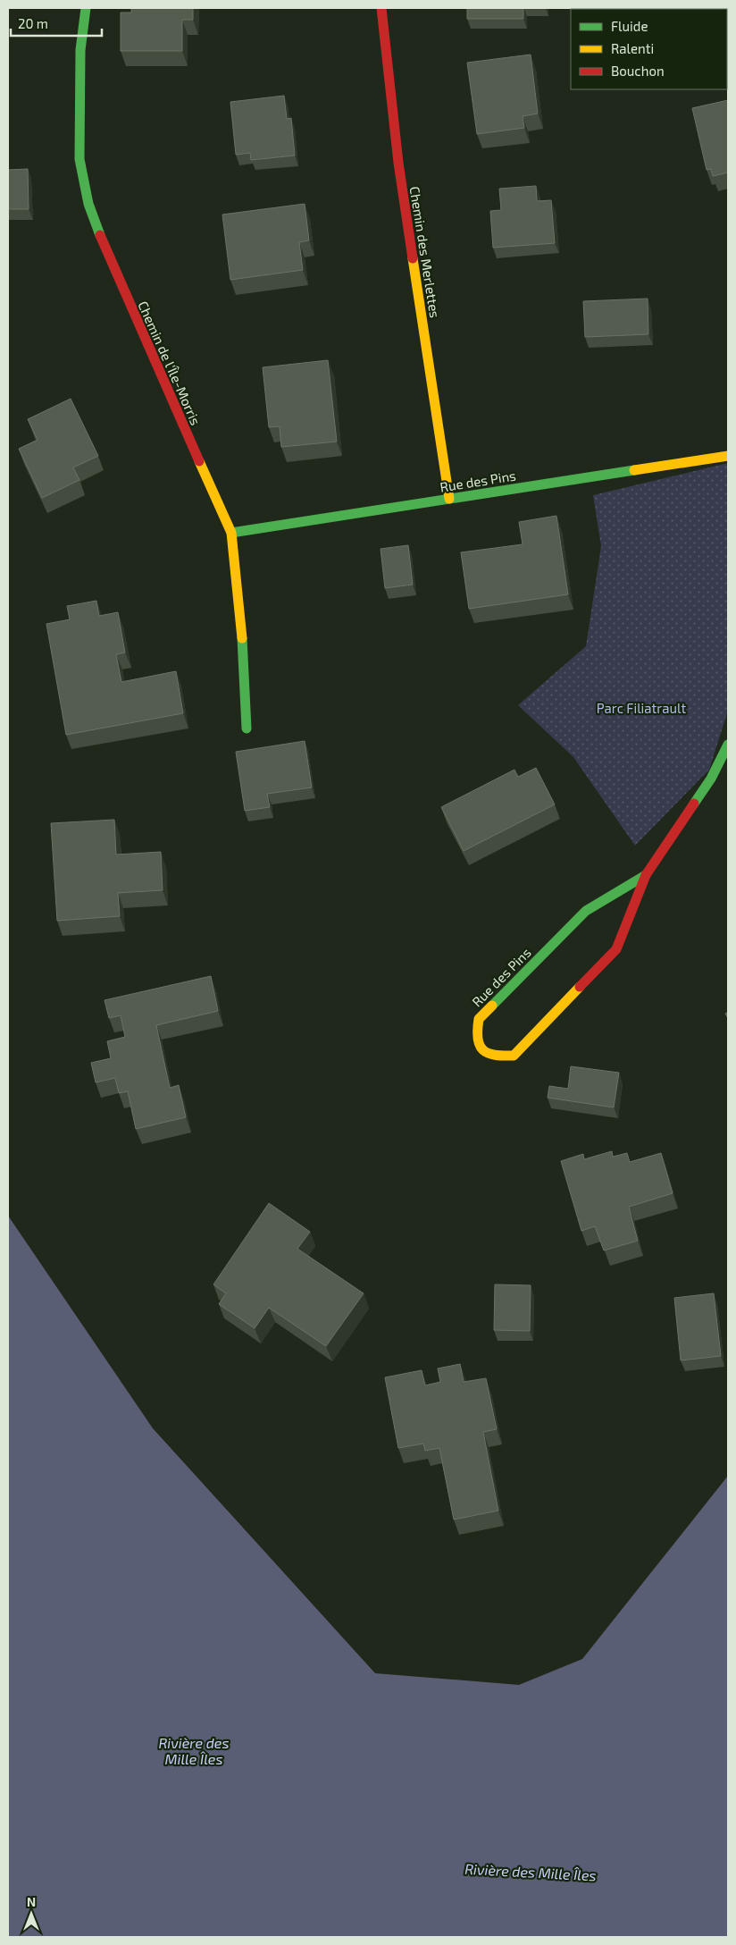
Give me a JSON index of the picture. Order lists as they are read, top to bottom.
{
  "streets": {
    "street": ["Chemin des Merlettes", "Chemin de l'Île-Morris", "Rue des Pins"]
  },
  "crossings": [
    ["Chemin des Merlettes", "Rue des Pins"],
    ["Chemin de l'Île-Morris", "Rue des Pins"]
  ],
  "water": ["Rivière des Mille Îles"],
  "parks": ["Parc Filiatrault"],
  "legend": ["Fluide", "Ralenti", "Bouchon"],
  "scale_bar": "20 m",
  "north": "top"
}
